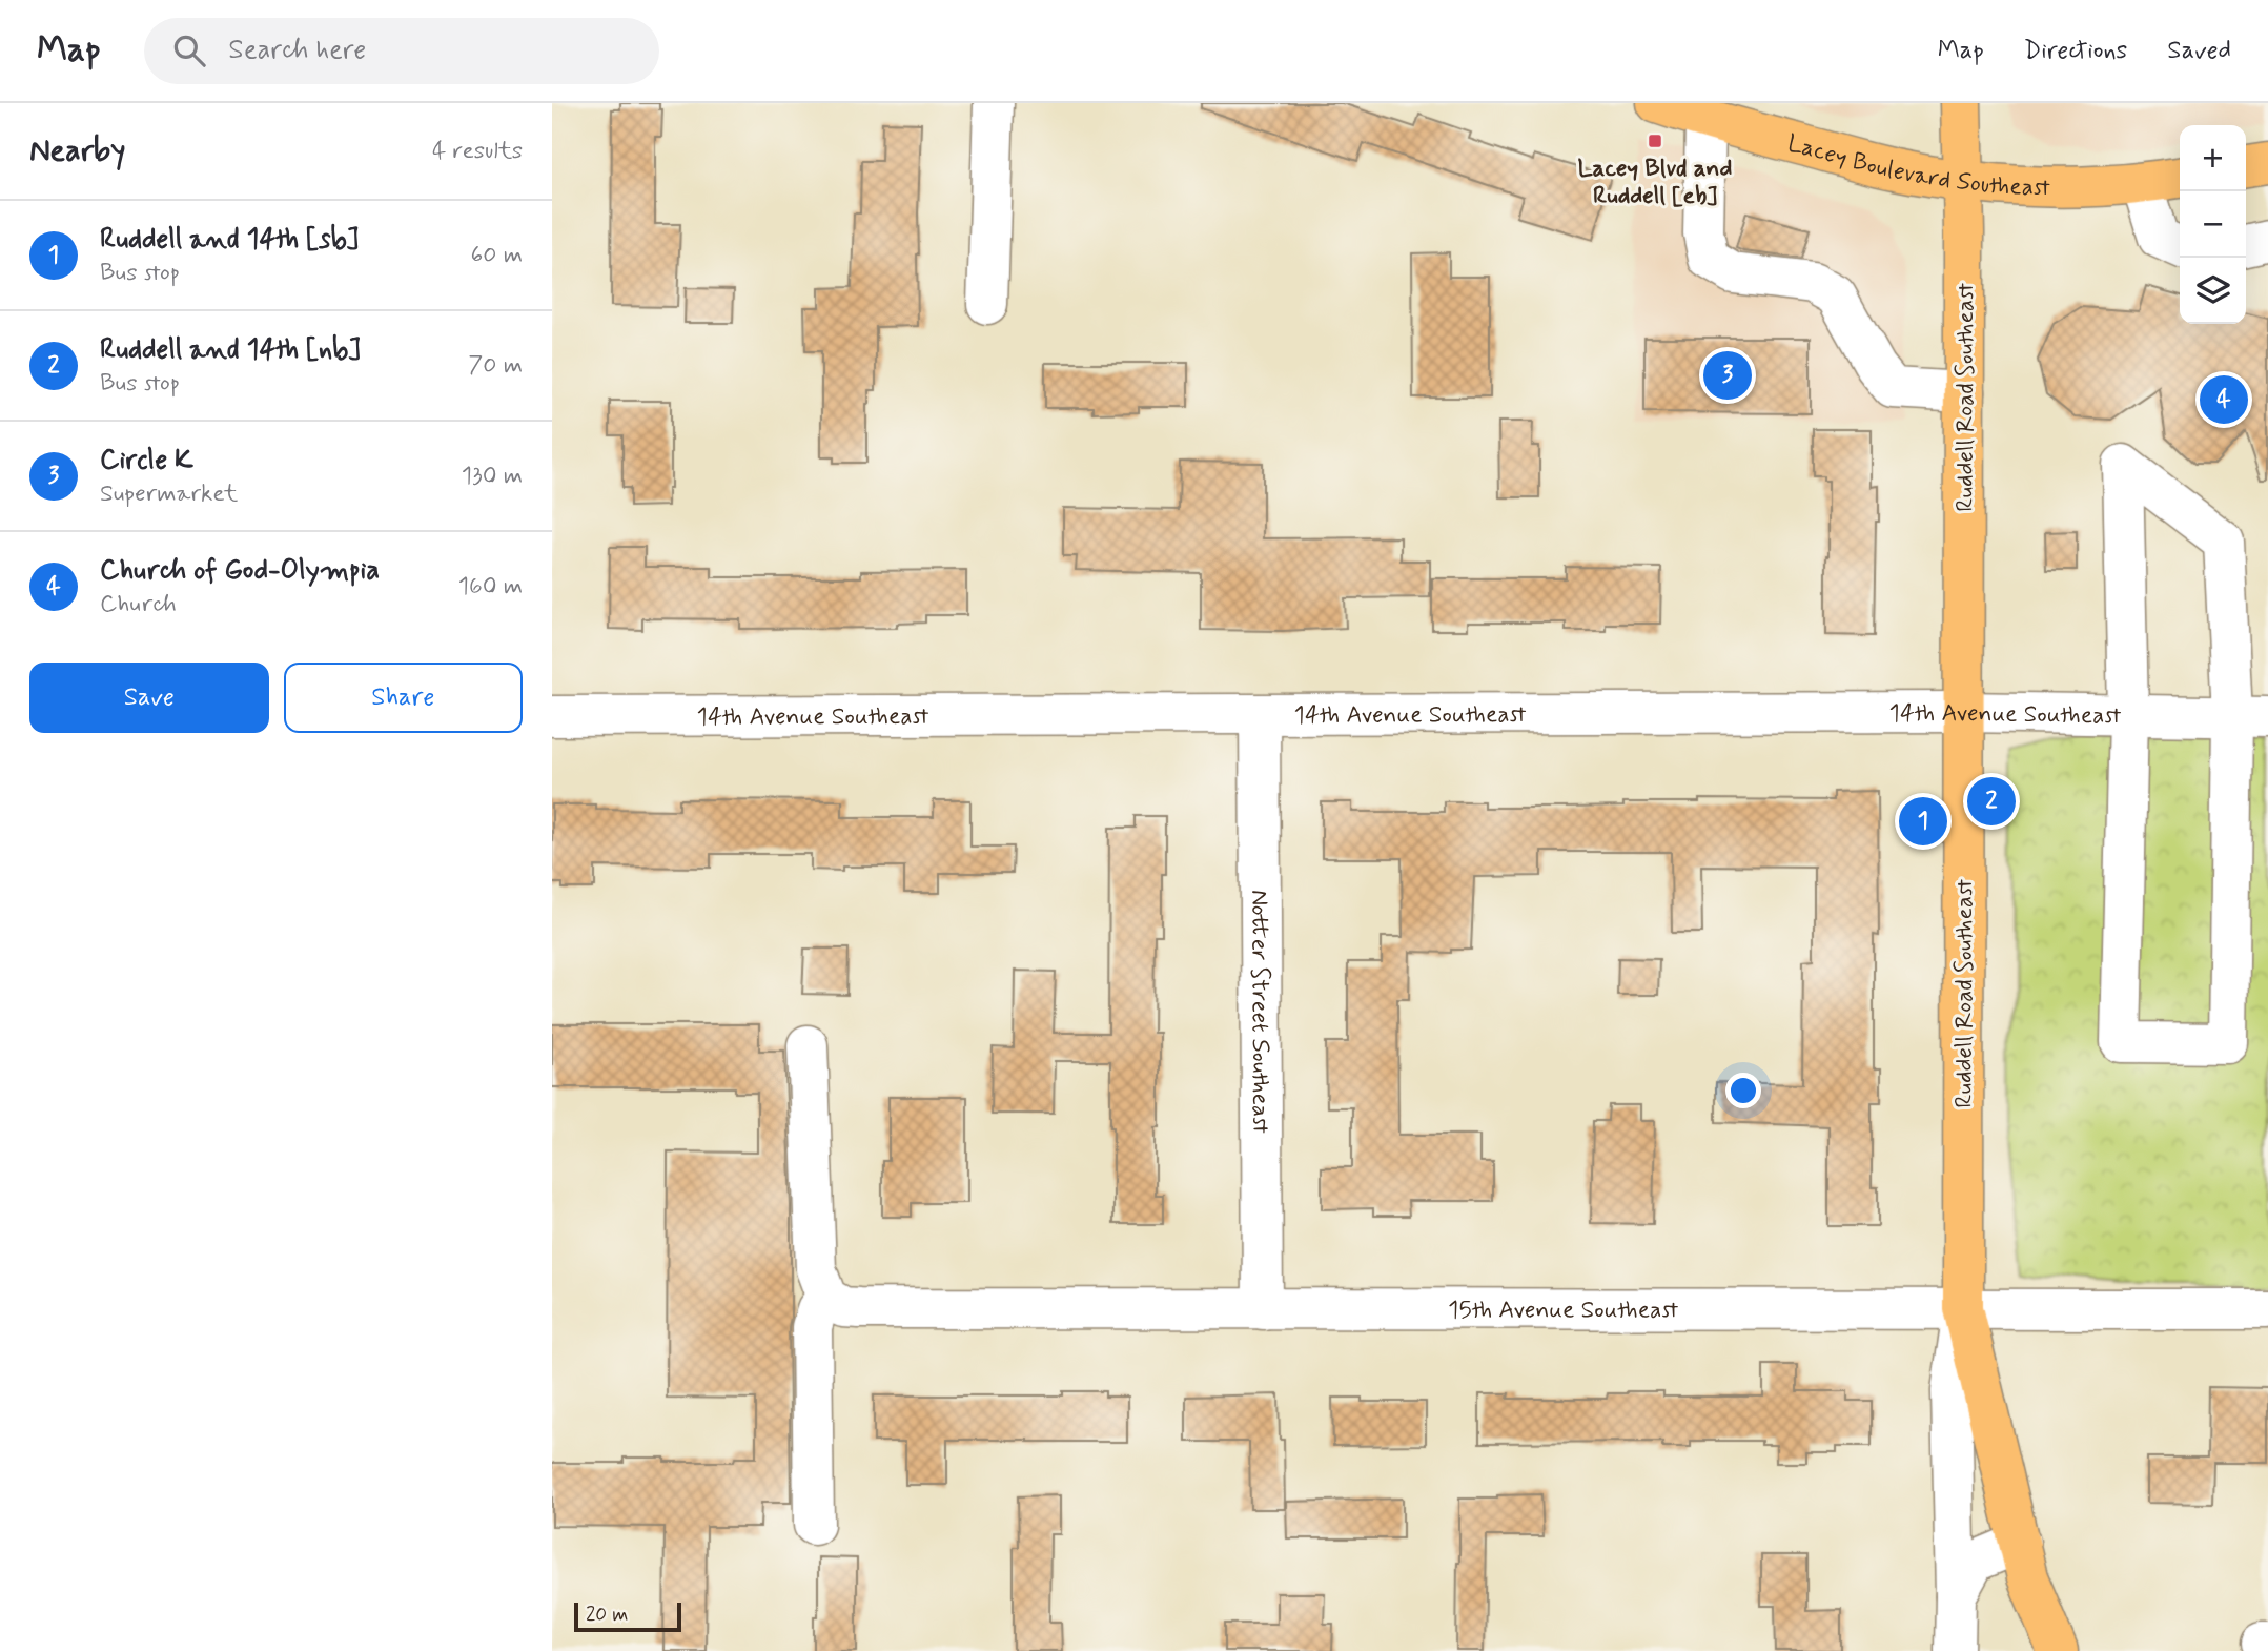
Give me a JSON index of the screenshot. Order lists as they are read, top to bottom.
{
  "streets": {
    "main road": ["Lacey Boulevard Southeast", "Ruddell Road Southeast"],
    "street": ["14th Avenue Southeast", "Notter Street Southeast", "15th Avenue Southeast"]
  },
  "crossings": [
    ["Lacey Boulevard Southeast", "Ruddell Road Southeast"],
    ["Ruddell Road Southeast", "14th Avenue Southeast"],
    ["Ruddell Road Southeast", "15th Avenue Southeast"],
    ["14th Avenue Southeast", "Notter Street Southeast"],
    ["Notter Street Southeast", "15th Avenue Southeast"]
  ],
  "places": {
    "transit": ["Lacey Blvd and Ruddell [eb]"]
  },
  "scale_bar": "20 m",
  "page": {
    "header": "Map",
    "search": "Search here",
    "nav": ["Map", "Directions", "Saved"],
    "heading": ["Nearby", "4 results"],
    "map_buttons": ["+", "−"],
    "list": [
      {
        "mark": "1",
        "name": "Ruddell and 14th [sb]",
        "note": "Bus stop",
        "value": "60 m"
      },
      {
        "mark": "2",
        "name": "Ruddell and 14th [nb]",
        "note": "Bus stop",
        "value": "70 m"
      },
      {
        "mark": "3",
        "name": "Circle K",
        "note": "Supermarket",
        "value": "130 m"
      },
      {
        "mark": "4",
        "name": "Church of God-Olympia",
        "note": "Church",
        "value": "160 m"
      }
    ],
    "pins": [
      "3",
      "4",
      "2",
      "1"
    ],
    "buttons": ["Save", "Share"],
    "scale": "20 m"
  }
}
